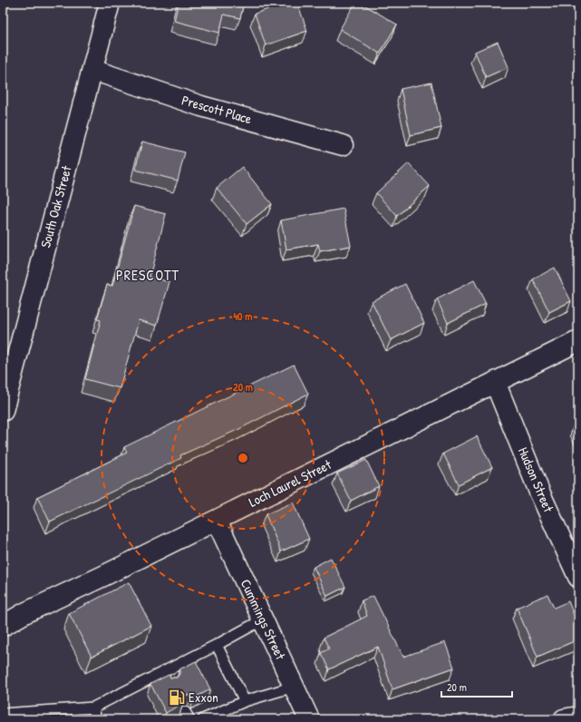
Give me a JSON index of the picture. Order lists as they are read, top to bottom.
{
  "streets": {
    "street": [
      "Prescott Place",
      "South Oak Street",
      "Hudson Street",
      "Loch Laurel Street",
      "Cummings Street"
    ]
  },
  "crossings": [
    ["Prescott Place", "South Oak Street"],
    ["Hudson Street", "Loch Laurel Street"],
    ["Loch Laurel Street", "Cummings Street"]
  ],
  "districts": ["PRESCOTT"],
  "places": {
    "fuel station": ["Exxon"]
  },
  "scale_bar": "20 m",
  "rings": ["40 m", "20 m"]
}
